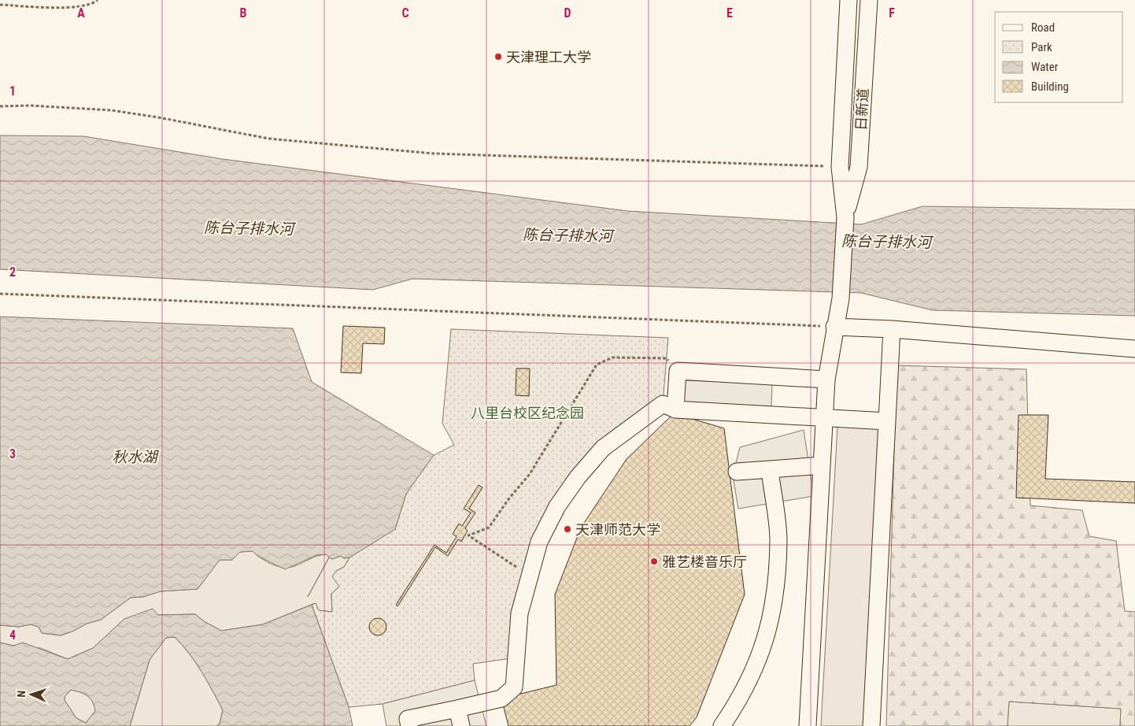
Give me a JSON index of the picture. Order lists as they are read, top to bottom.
{
  "streets": {
    "street": ["日新道"]
  },
  "water": ["陈台子排水河", "秋水湖"],
  "parks": ["八里台校区纪念园"],
  "places": ["天津理工大学", "天津师范大学", "雅艺楼音乐厅"],
  "legend": [
    "Road",
    "Park",
    "Water",
    "Building"
  ],
  "north": "left",
  "grid": {
    "columns": [
      "A",
      "B",
      "C",
      "D",
      "E",
      "F"
    ],
    "rows": [
      "1",
      "2",
      "3",
      "4"
    ]
  }
}
